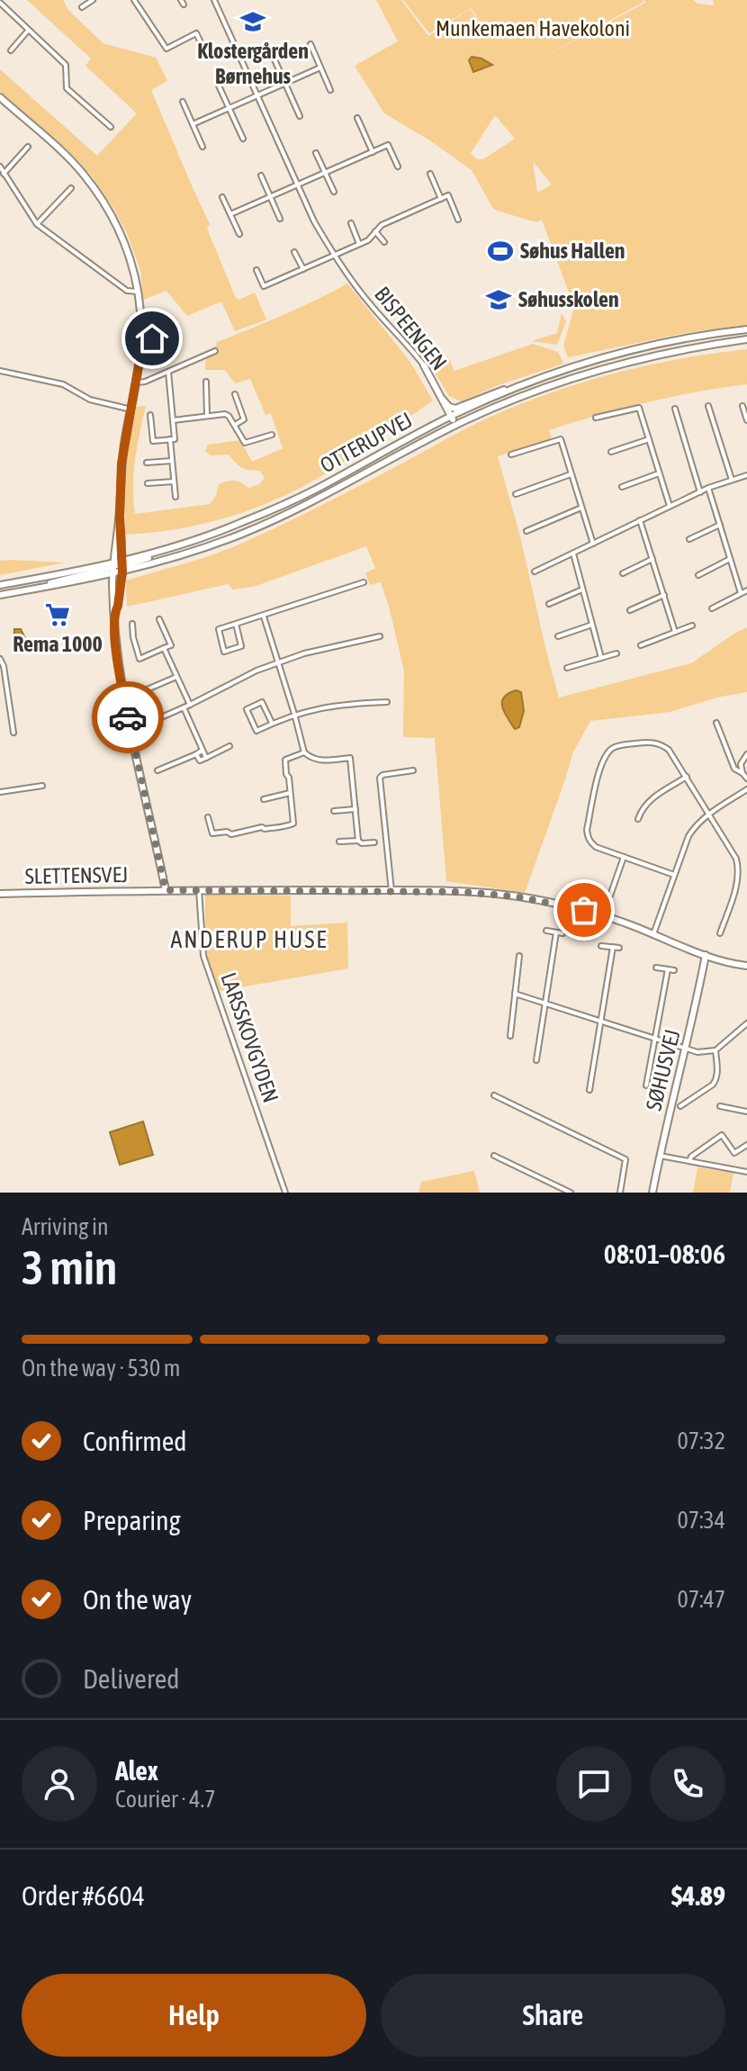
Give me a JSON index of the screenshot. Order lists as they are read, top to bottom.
{
  "streets": {
    "street": [
      "BISPEENGEN",
      "OTTERUPVEJ",
      "SLETTENSVEJ",
      "LARSSKOVGYDEN",
      "SØHUSVEJ"
    ]
  },
  "crossings": [
    ["BISPEENGEN", "OTTERUPVEJ"],
    ["SLETTENSVEJ", "LARSSKOVGYDEN"],
    ["SLETTENSVEJ", "SØHUSVEJ"]
  ],
  "districts": ["ANDERUP HUSE"],
  "parks": ["Munkemaen Havekoloni"],
  "places": {
    "school or university": ["Klostergården Børnehus", "Søhusskolen"],
    "sports": ["Søhus Hallen"],
    "supermarket": ["Rema 1000"]
  },
  "page": {
    "heading": ["3 min", "Arriving in", "08:01–08:06"],
    "panel": [
      "Alex",
      "Courier · 4.7",
      "Order #6604",
      "$4.89"
    ],
    "bar": "On the way · 530 m",
    "list": [
      ["Confirmed", "07:32"],
      ["Preparing", "07:34"],
      ["On the way", "07:47"],
      "Delivered"
    ],
    "buttons": ["Help", "Share"]
  }
}
